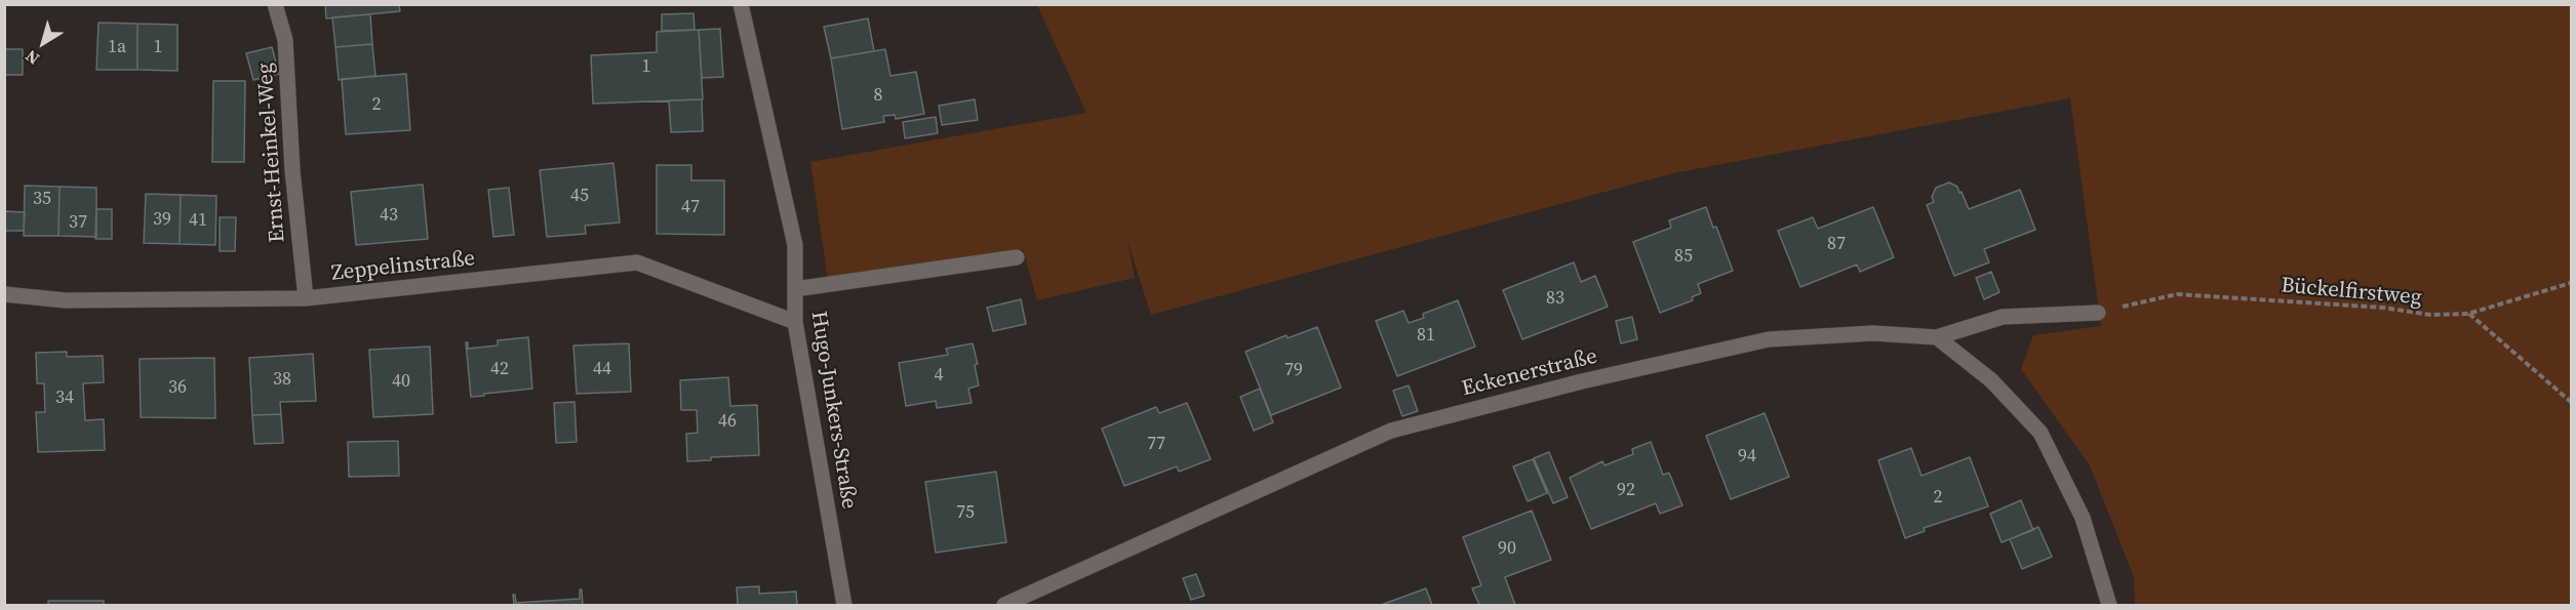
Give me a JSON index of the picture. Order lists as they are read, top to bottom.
{
  "streets": {
    "street": [
      "Ernst-Heinkel-Weg",
      "Zeppelinstraße",
      "Eckenerstraße",
      "Hugo-Junkers-Straße"
    ],
    "path": ["Bückelfirstweg"]
  },
  "crossings": [
    ["Ernst-Heinkel-Weg", "Zeppelinstraße"],
    ["Zeppelinstraße", "Hugo-Junkers-Straße"],
    ["Bückelfirstweg", "Eckenerstraße"]
  ],
  "house_numbers": [
    "1a",
    "1",
    "1",
    "8",
    "2",
    "45",
    "35",
    "47",
    "43",
    "39",
    "41",
    "37",
    "87",
    "85",
    "83",
    "81",
    "42",
    "44",
    "79",
    "4",
    "38",
    "40",
    "36",
    "34",
    "46",
    "77",
    "94",
    "92",
    "2",
    "75",
    "90"
  ],
  "north": "bottom left"
}
